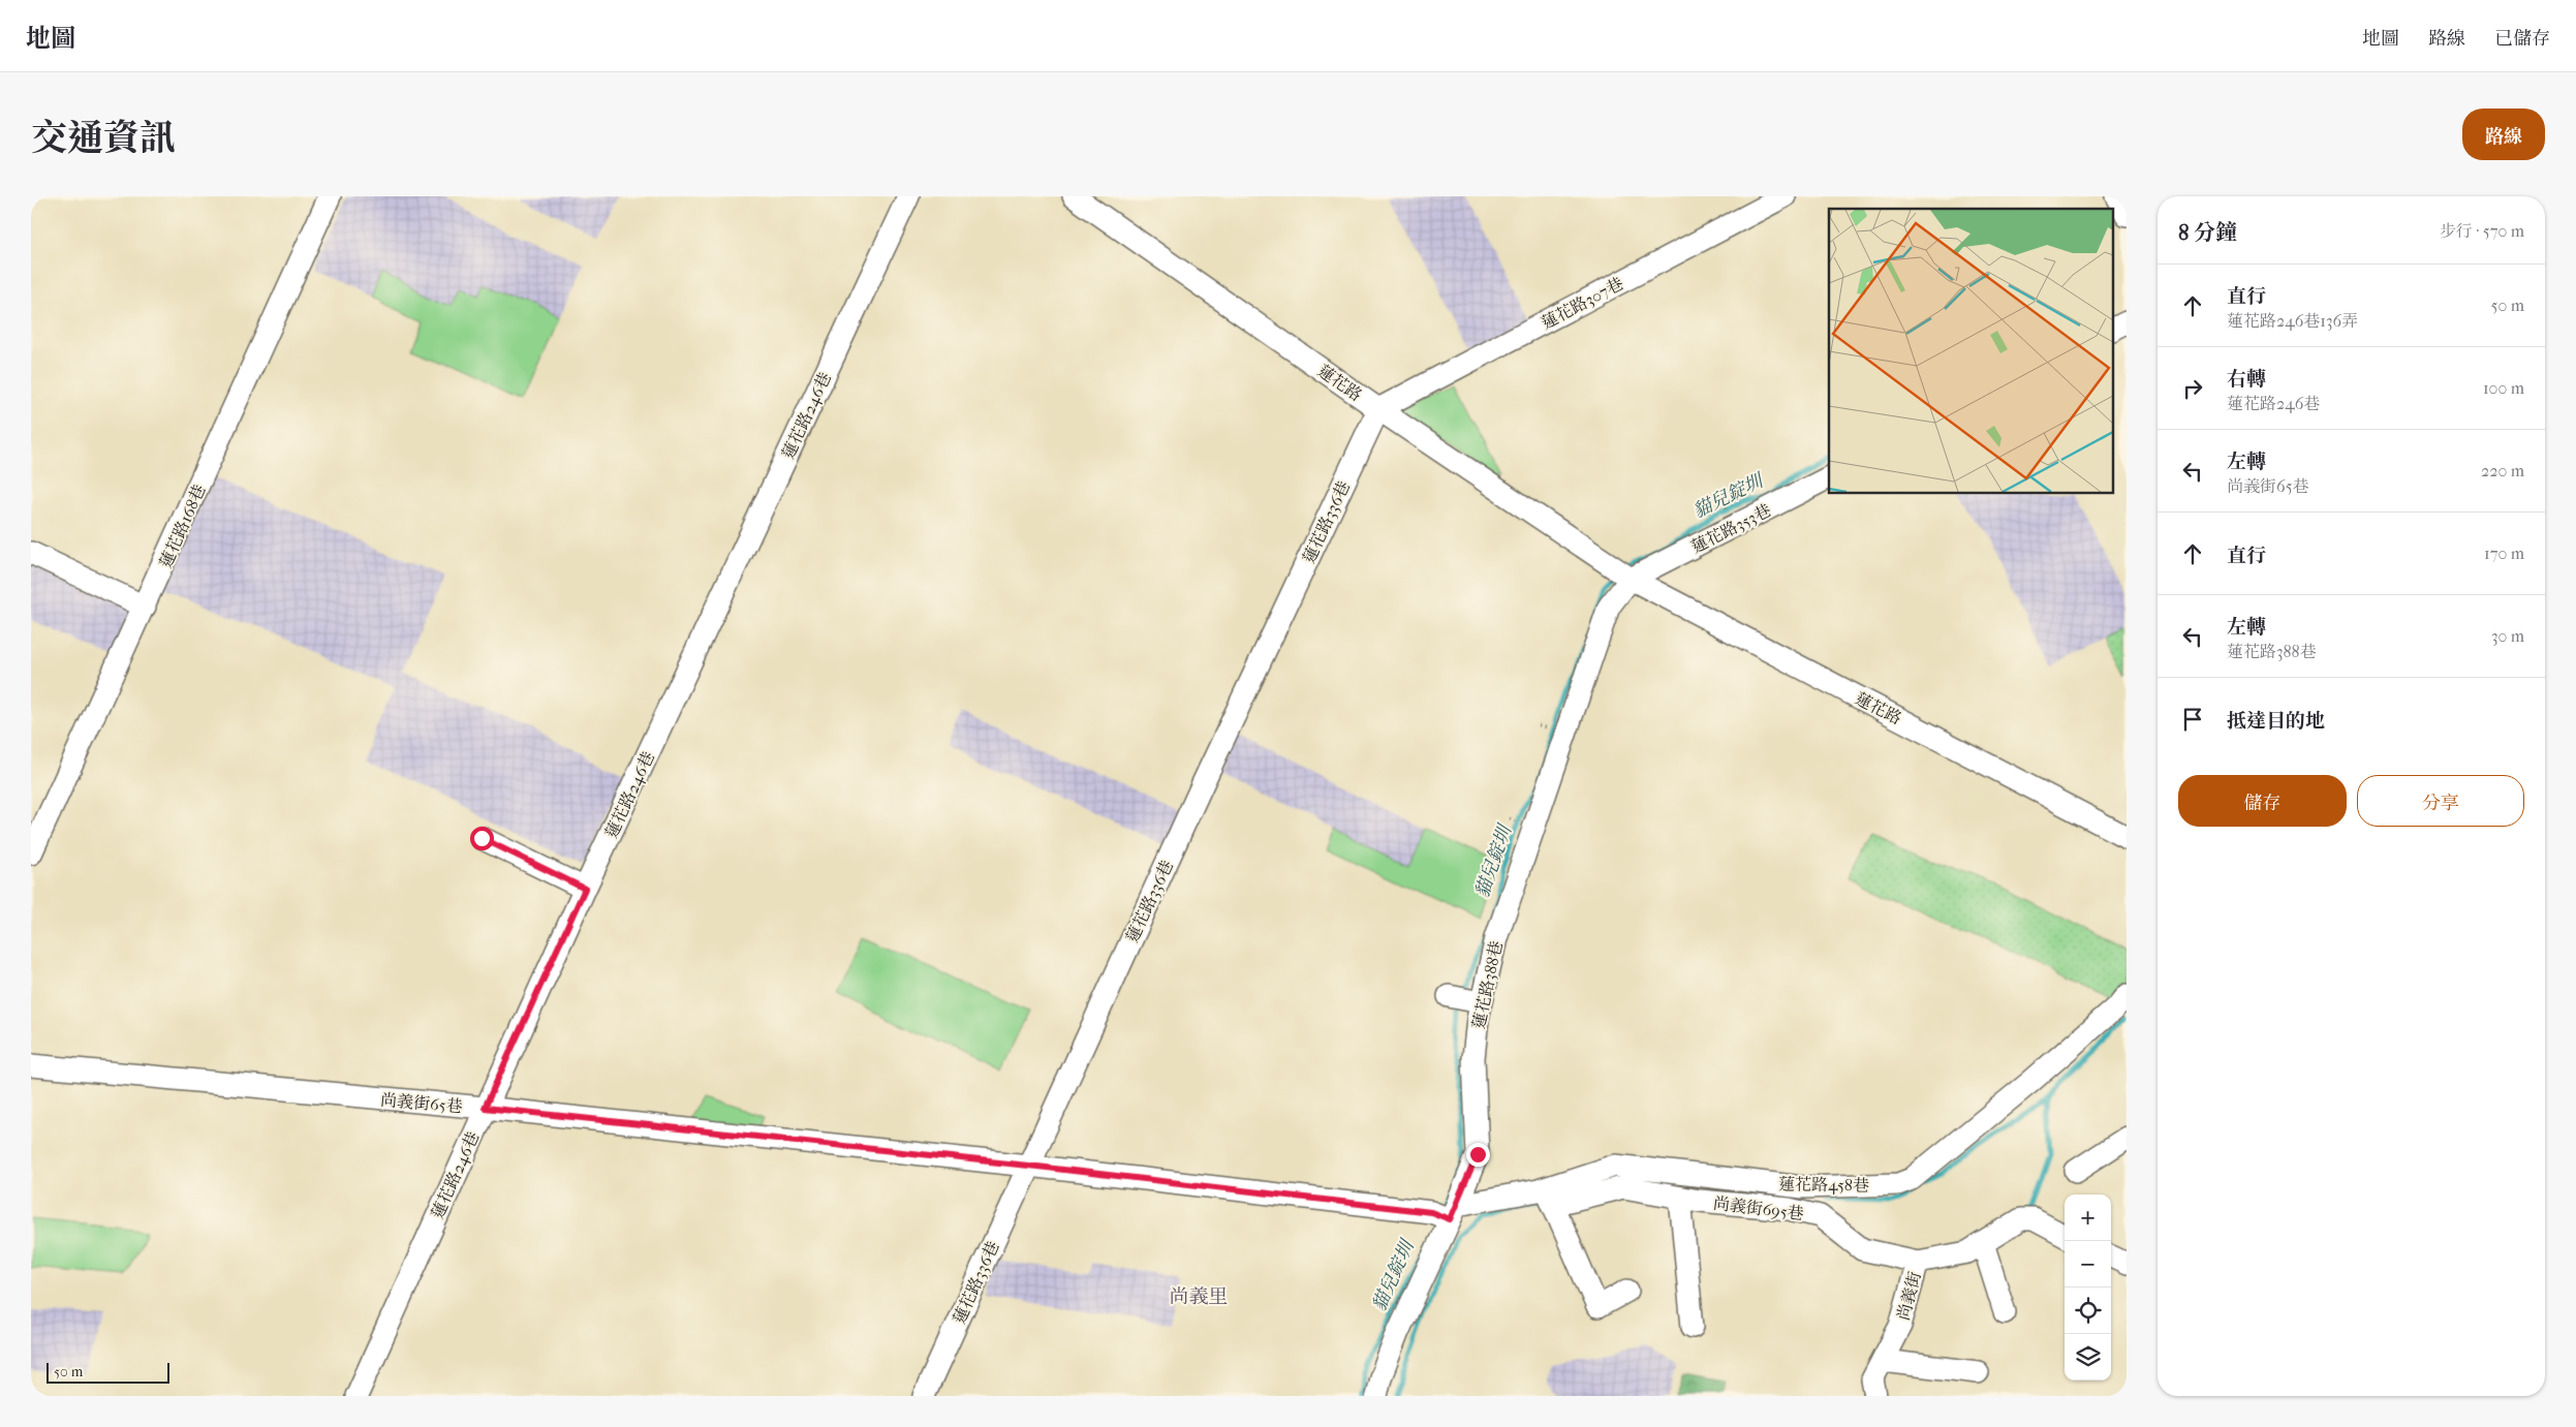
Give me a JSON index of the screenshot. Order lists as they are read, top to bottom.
{
  "streets": {
    "street": [
      "蓮花路307巷",
      "蓮花路",
      "蓮花路246巷",
      "蓮花路336巷",
      "蓮花路168巷",
      "蓮花路353巷",
      "蓮花路388巷",
      "尚義街65巷",
      "蓮花路458巷",
      "尚義街695巷",
      "尚義街"
    ]
  },
  "crossings": [
    ["蓮花路307巷", "蓮花路"],
    ["蓮花路307巷", "蓮花路336巷"],
    ["蓮花路", "蓮花路336巷"],
    ["蓮花路", "蓮花路353巷"],
    ["蓮花路", "蓮花路388巷"],
    ["蓮花路246巷", "尚義街65巷"],
    ["蓮花路336巷", "尚義街65巷"],
    ["蓮花路353巷", "蓮花路388巷"],
    ["蓮花路388巷", "尚義街65巷"],
    ["蓮花路388巷", "蓮花路458巷"],
    ["尚義街65巷", "蓮花路458巷"],
    ["蓮花路458巷", "尚義街695巷"],
    ["尚義街695巷", "尚義街"]
  ],
  "districts": ["尚義里"],
  "water": ["貓兒錠圳"],
  "scale_bar": "50 m",
  "page": {
    "header": "地圖",
    "nav": ["地圖", "路線", "已儲存"],
    "title": "交通資訊",
    "buttons": [
      "路線",
      ["儲存", "分享"]
    ],
    "heading": ["8 分鐘", "步行 · 570 m"],
    "list": [
      ["直行", "蓮花路246巷136弄", "50 m"],
      ["右轉", "蓮花路246巷", "100 m"],
      ["左轉", "尚義街65巷", "220 m"],
      ["直行", "170 m"],
      ["左轉", "蓮花路388巷", "30 m"],
      "抵達目的地"
    ],
    "map_buttons": ["+", "−"],
    "scale": "50 m"
  }
}
